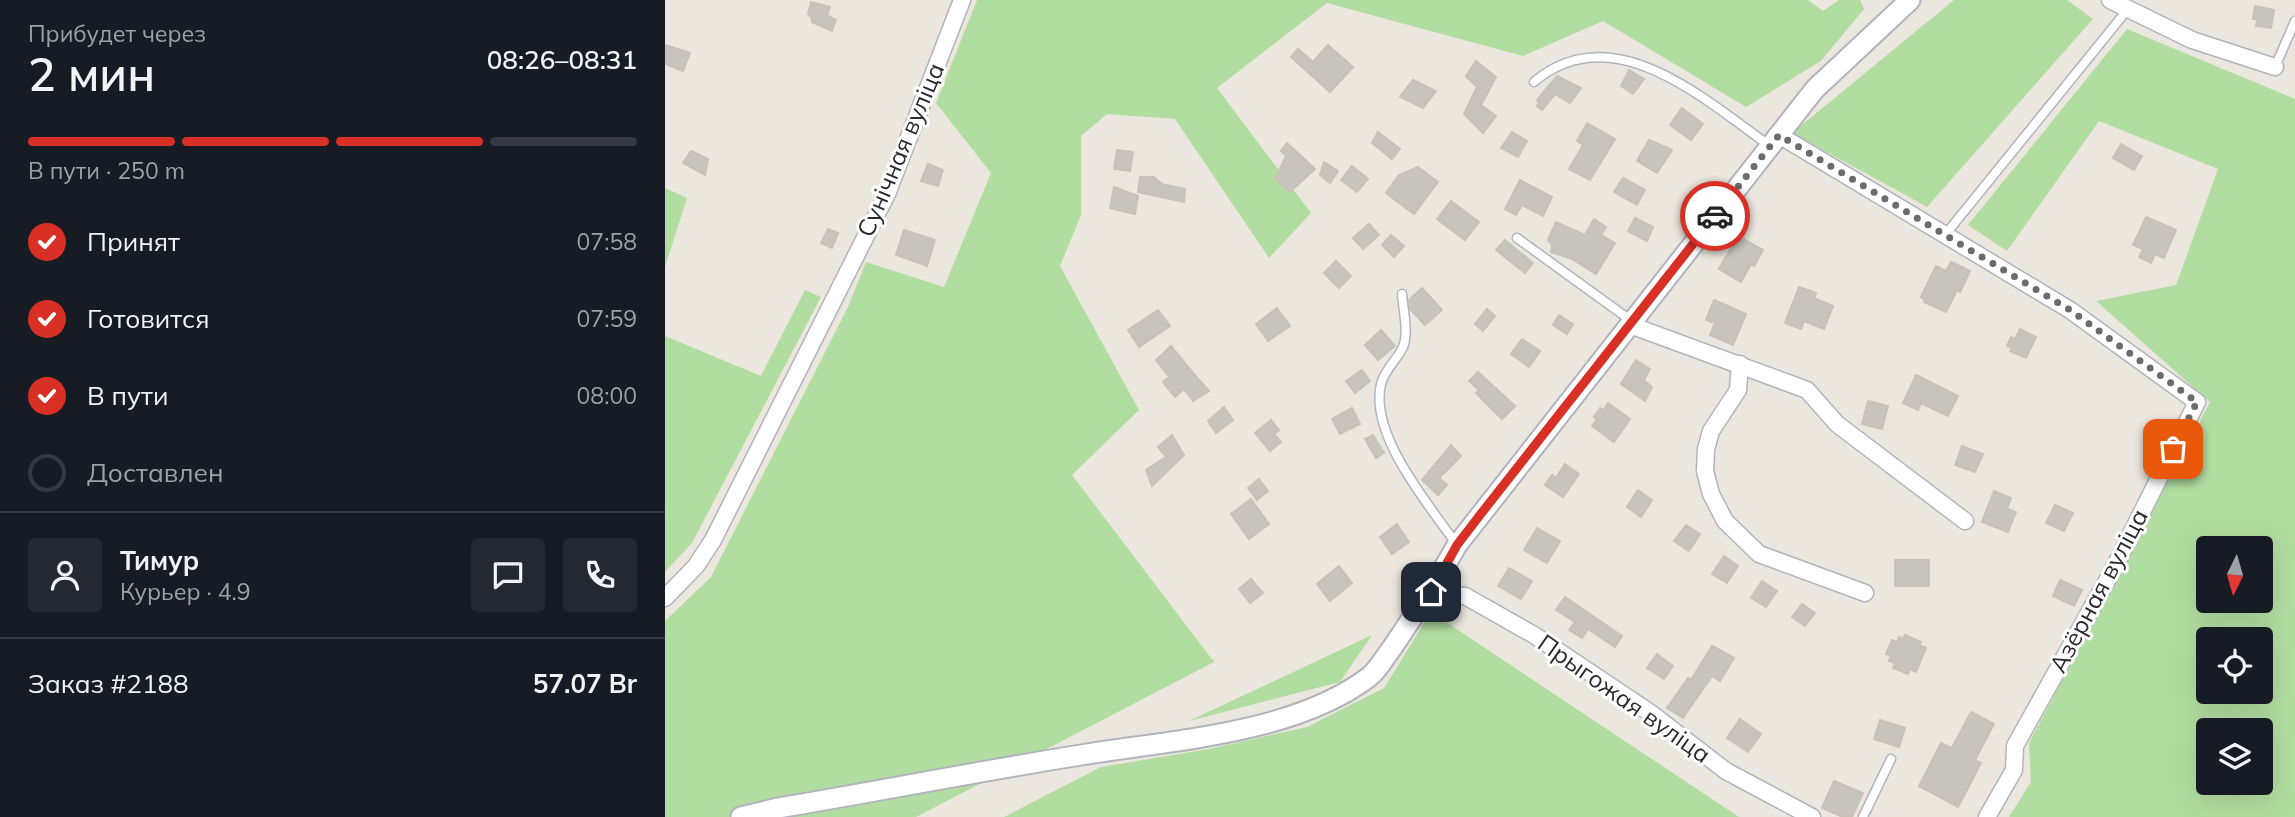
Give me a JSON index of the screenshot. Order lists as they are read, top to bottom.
{
  "streets": {
    "street": ["Сунічная вуліца", "Азёрная вуліца", "Прыгожая вуліца"]
  },
  "north": "bottom",
  "page": {
    "heading": ["2 мин", "Прибудет через", "08:26–08:31"],
    "panel": [
      "Тимур",
      "Курьер · 4.9",
      "Заказ #2188",
      "57.07 Br"
    ],
    "bar": "В пути · 250 m",
    "list": [
      ["Принят", "07:58"],
      ["Готовится", "07:59"],
      ["В пути", "08:00"],
      "Доставлен"
    ]
  }
}
